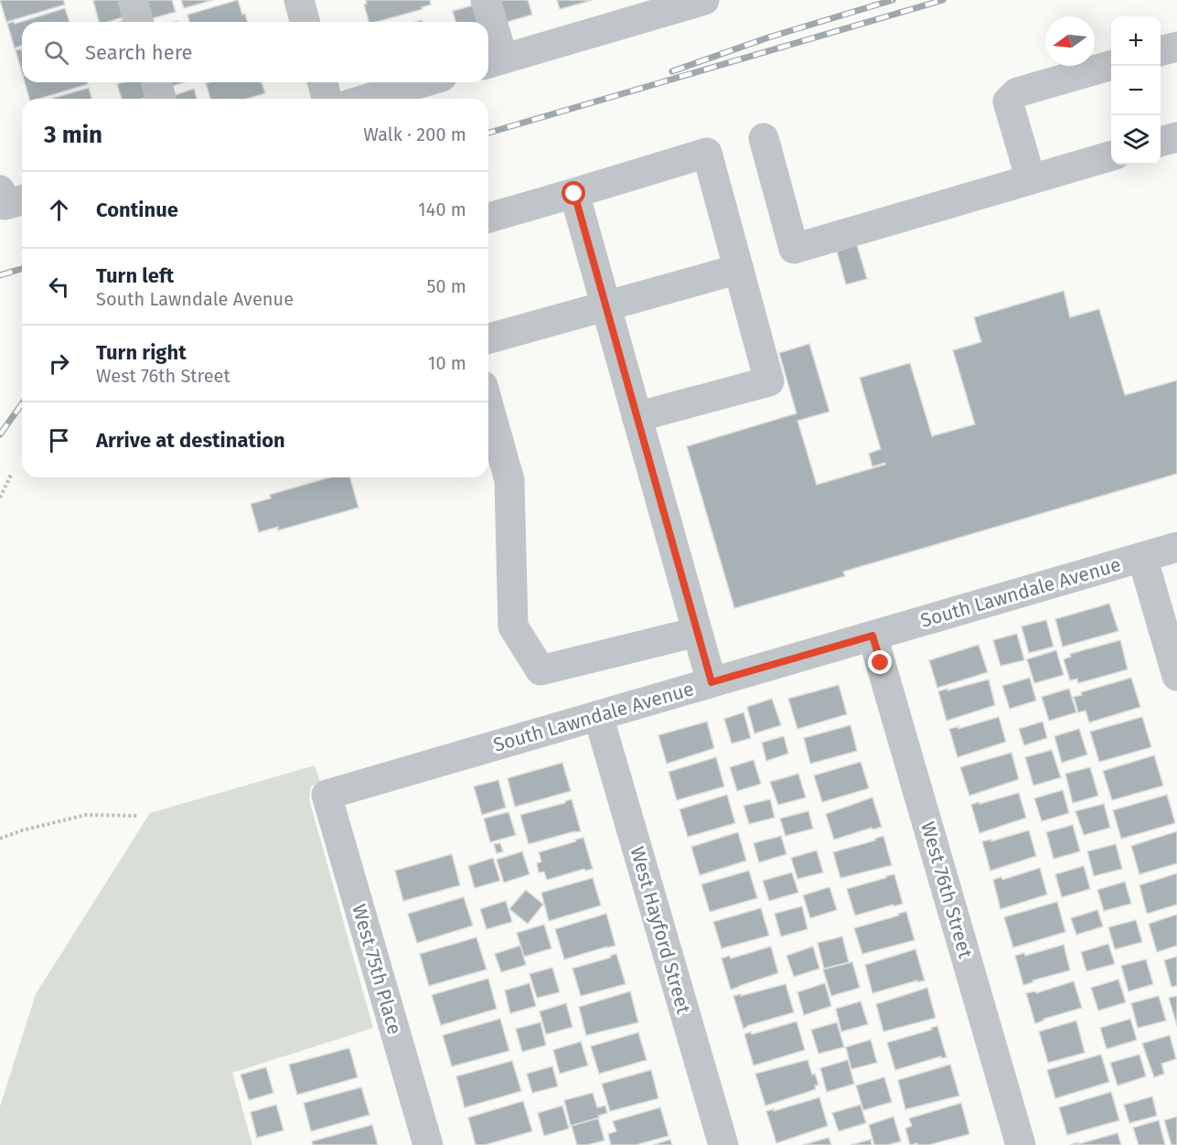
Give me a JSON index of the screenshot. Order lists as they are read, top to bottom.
{
  "streets": {
    "street": [
      "South Lawndale Avenue",
      "West 76th Street",
      "West Hayford Street",
      "West 75th Place"
    ]
  },
  "crossings": [
    ["South Lawndale Avenue", "West 76th Street"],
    ["South Lawndale Avenue", "West Hayford Street"],
    ["South Lawndale Avenue", "West 75th Place"]
  ],
  "north": "left",
  "page": {
    "map_buttons": ["+", "−"],
    "search": "Search here",
    "heading": ["3 min", "Walk · 200 m"],
    "list": [
      ["Continue", "140 m"],
      ["Turn left", "South Lawndale Avenue", "50 m"],
      ["Turn right", "West 76th Street", "10 m"],
      "Arrive at destination"
    ]
  }
}
